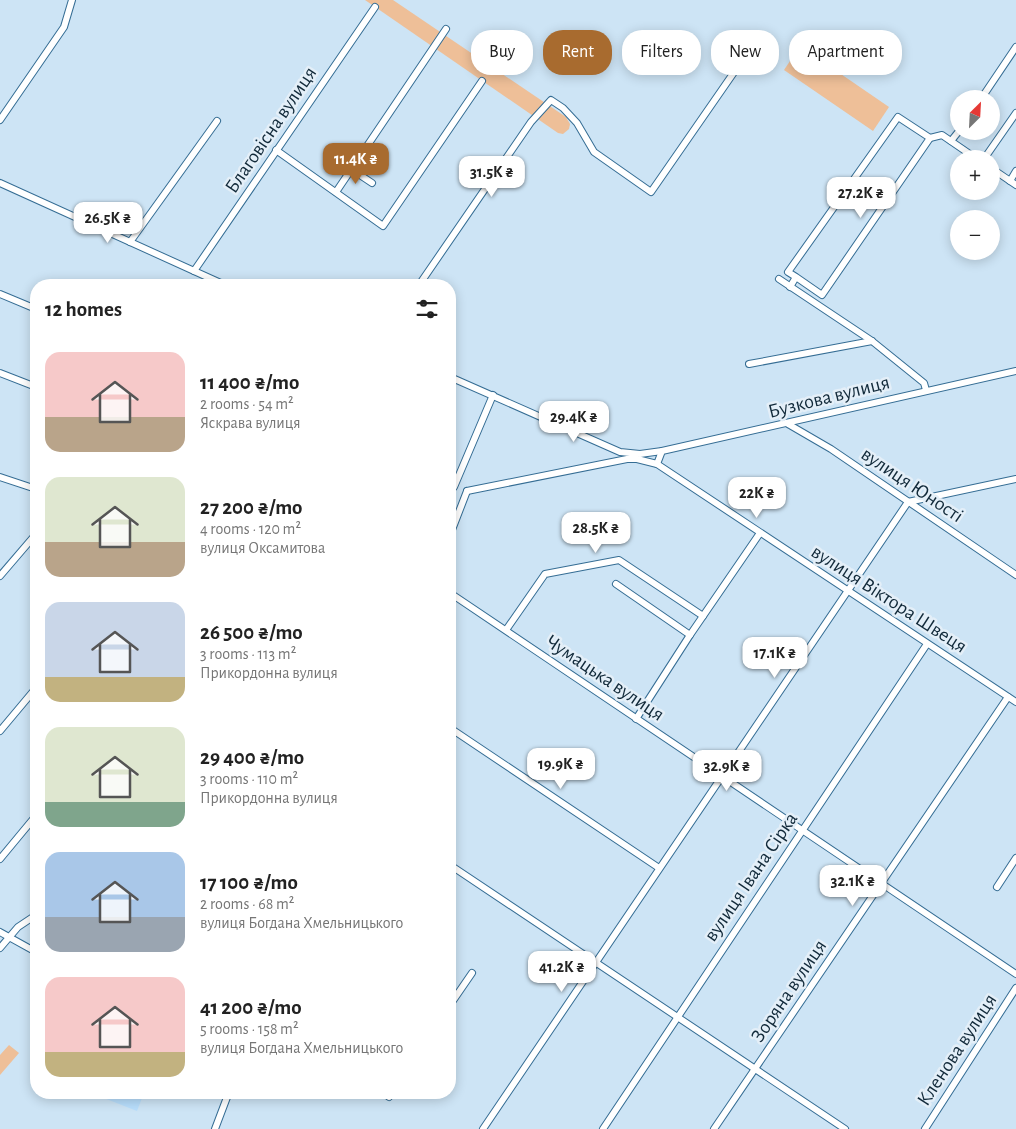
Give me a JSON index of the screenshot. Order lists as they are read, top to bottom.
{
  "streets": {
    "street": [
      "Благовісна вулиця",
      "Бузкова вулиця",
      "вулиця Юності",
      "вулиця Віктора Швеця",
      "Чумацька вулиця",
      "вулиця Івана Сірка",
      "Зоряна вулиця",
      "Кленова вулиця"
    ]
  },
  "crossings": [
    ["Бузкова вулиця", "вулиця Юності"],
    ["вулиця Віктора Швеця", "вулиця Івана Сірка"],
    ["вулиця Віктора Швеця", "Зоряна вулиця"],
    ["Чумацька вулиця", "вулиця Івана Сірка"],
    ["Чумацька вулиця", "Зоряна вулиця"]
  ],
  "north": "top right",
  "page": {
    "chip": [
      "Buy",
      "Rent",
      "Filters",
      "New",
      "Apartment"
    ],
    "map_buttons": ["+", "−"],
    "price": [
      "11.4K ₴",
      "31.5K ₴",
      "27.2K ₴",
      "26.5K ₴",
      "29.4K ₴",
      "22K ₴",
      "28.5K ₴",
      "17.1K ₴",
      "19.9K ₴",
      "32.9K ₴",
      "32.1K ₴",
      "41.2K ₴"
    ],
    "heading": "12 homes",
    "list": [
      {
        "name": "11 400 ₴/mo",
        "note": "2 rooms · 54 m² · Яскрава вулиця"
      },
      {
        "name": "27 200 ₴/mo",
        "note": "4 rooms · 120 m² · вулиця Оксамитова"
      },
      {
        "name": "26 500 ₴/mo",
        "note": "3 rooms · 113 m² · Прикордонна вулиця"
      },
      {
        "name": "29 400 ₴/mo",
        "note": "3 rooms · 110 m² · Прикордонна вулиця"
      },
      {
        "name": "17 100 ₴/mo",
        "note": "2 rooms · 68 m² · вулиця Богдана Хмельницького"
      },
      {
        "name": "41 200 ₴/mo",
        "note": "5 rooms · 158 m² · вулиця Богдана Хмельницького"
      }
    ]
  }
}
